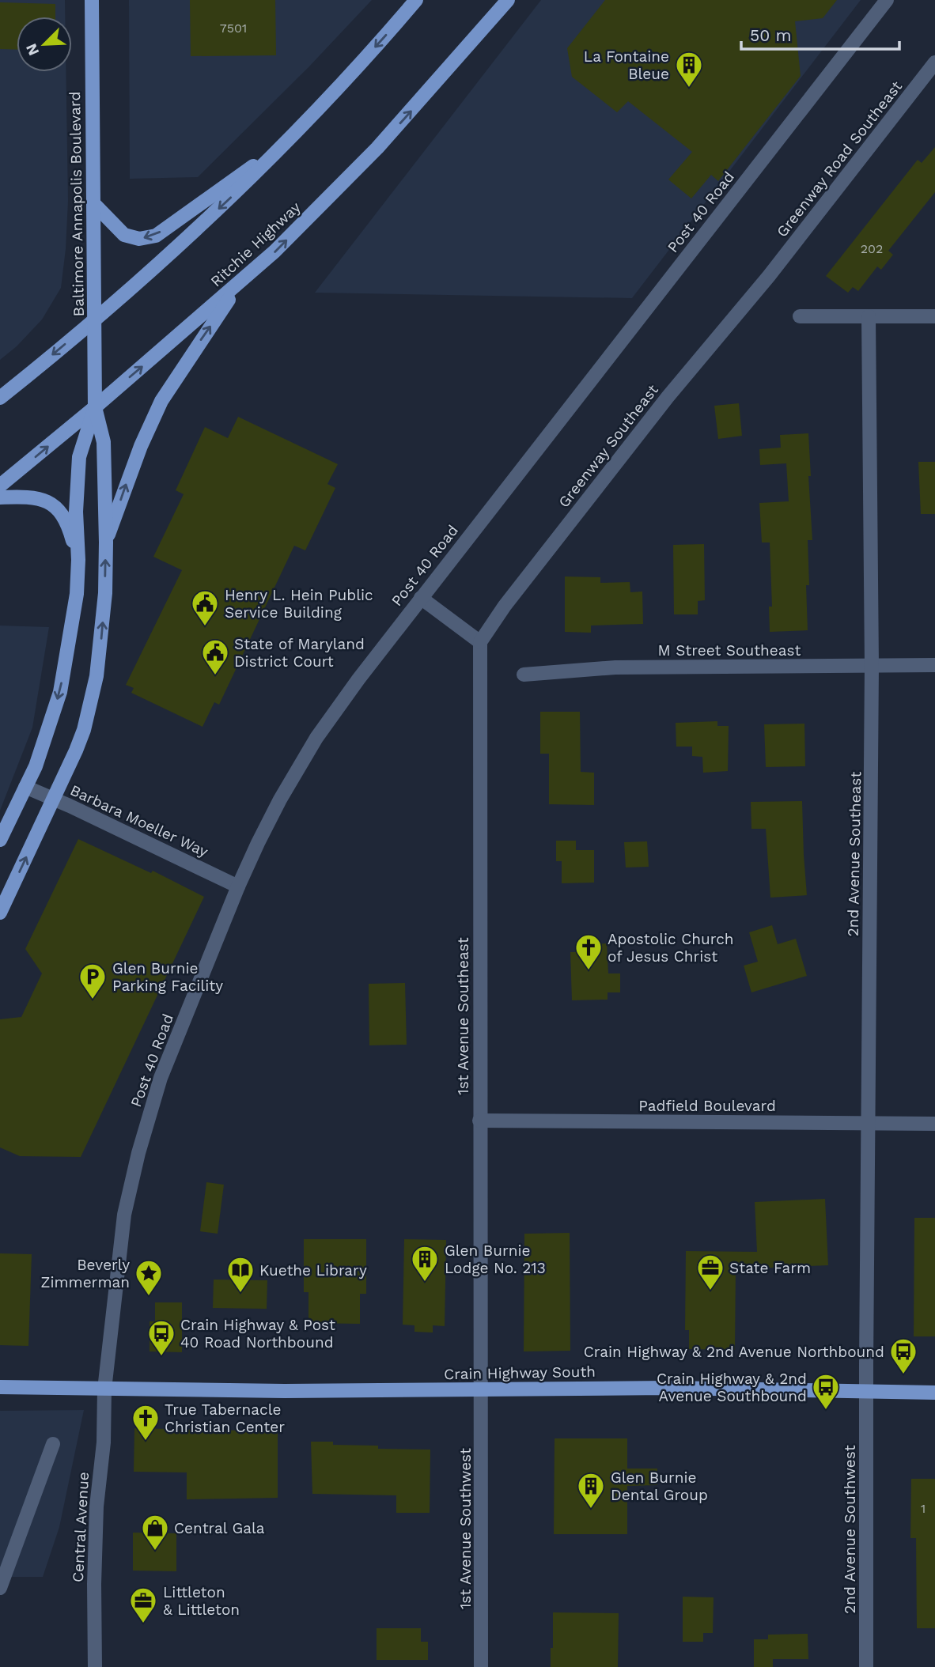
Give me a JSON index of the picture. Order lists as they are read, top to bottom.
{
  "streets": {
    "main road": ["Baltimore Annapolis Boulevard", "Ritchie Highway", "Crain Highway South"],
    "street": [
      "Greenway Road Southeast",
      "Post 40 Road",
      "Greenway Southeast",
      "M Street Southeast",
      "Barbara Moeller Way",
      "2nd Avenue Southeast",
      "1st Avenue Southeast",
      "Padfield Boulevard",
      "Central Avenue",
      "1st Avenue Southwest",
      "2nd Avenue Southwest"
    ]
  },
  "crossings": [
    ["Greenway Road Southeast", "Greenway Southeast"],
    ["Baltimore Annapolis Boulevard", "Ritchie Highway"],
    ["Baltimore Annapolis Boulevard", "Barbara Moeller Way"],
    ["Post 40 Road", "Barbara Moeller Way"],
    ["Post 40 Road", "Crain Highway South"],
    ["Post 40 Road", "Central Avenue"],
    ["Greenway Southeast", "1st Avenue Southeast"],
    ["M Street Southeast", "2nd Avenue Southeast"],
    ["2nd Avenue Southeast", "Padfield Boulevard"],
    ["2nd Avenue Southeast", "Crain Highway South"],
    ["2nd Avenue Southeast", "2nd Avenue Southwest"],
    ["1st Avenue Southeast", "Padfield Boulevard"],
    ["1st Avenue Southeast", "Crain Highway South"],
    ["1st Avenue Southeast", "1st Avenue Southwest"],
    ["Crain Highway South", "Central Avenue"],
    ["Crain Highway South", "1st Avenue Southwest"],
    ["Crain Highway South", "2nd Avenue Southwest"]
  ],
  "places": {
    "building": ["La Fontaine Bleue", "Glen Burnie Lodge No. 213", "Glen Burnie Dental Group"],
    "public building": ["Henry L. Hein Public Service Building", "State of Maryland District Court"],
    "church": ["Apostolic Church of Jesus Christ", "True Tabernacle Christian Center"],
    "parking": ["Glen Burnie Parking Facility"],
    "office": ["State Farm", "Littleton & Littleton"],
    "library": ["Kuethe Library"],
    "place": ["Beverly Zimmerman"],
    "bus stop": ["Crain Highway & Post 40 Road Northbound", "Crain Highway & 2nd Avenue Northbound", "Crain Highway & 2nd Avenue Southbound"],
    "shop": ["Central Gala"]
  },
  "house_numbers": ["7501", "202", "1"],
  "scale_bar": "50 m",
  "north": "bottom left"
}
